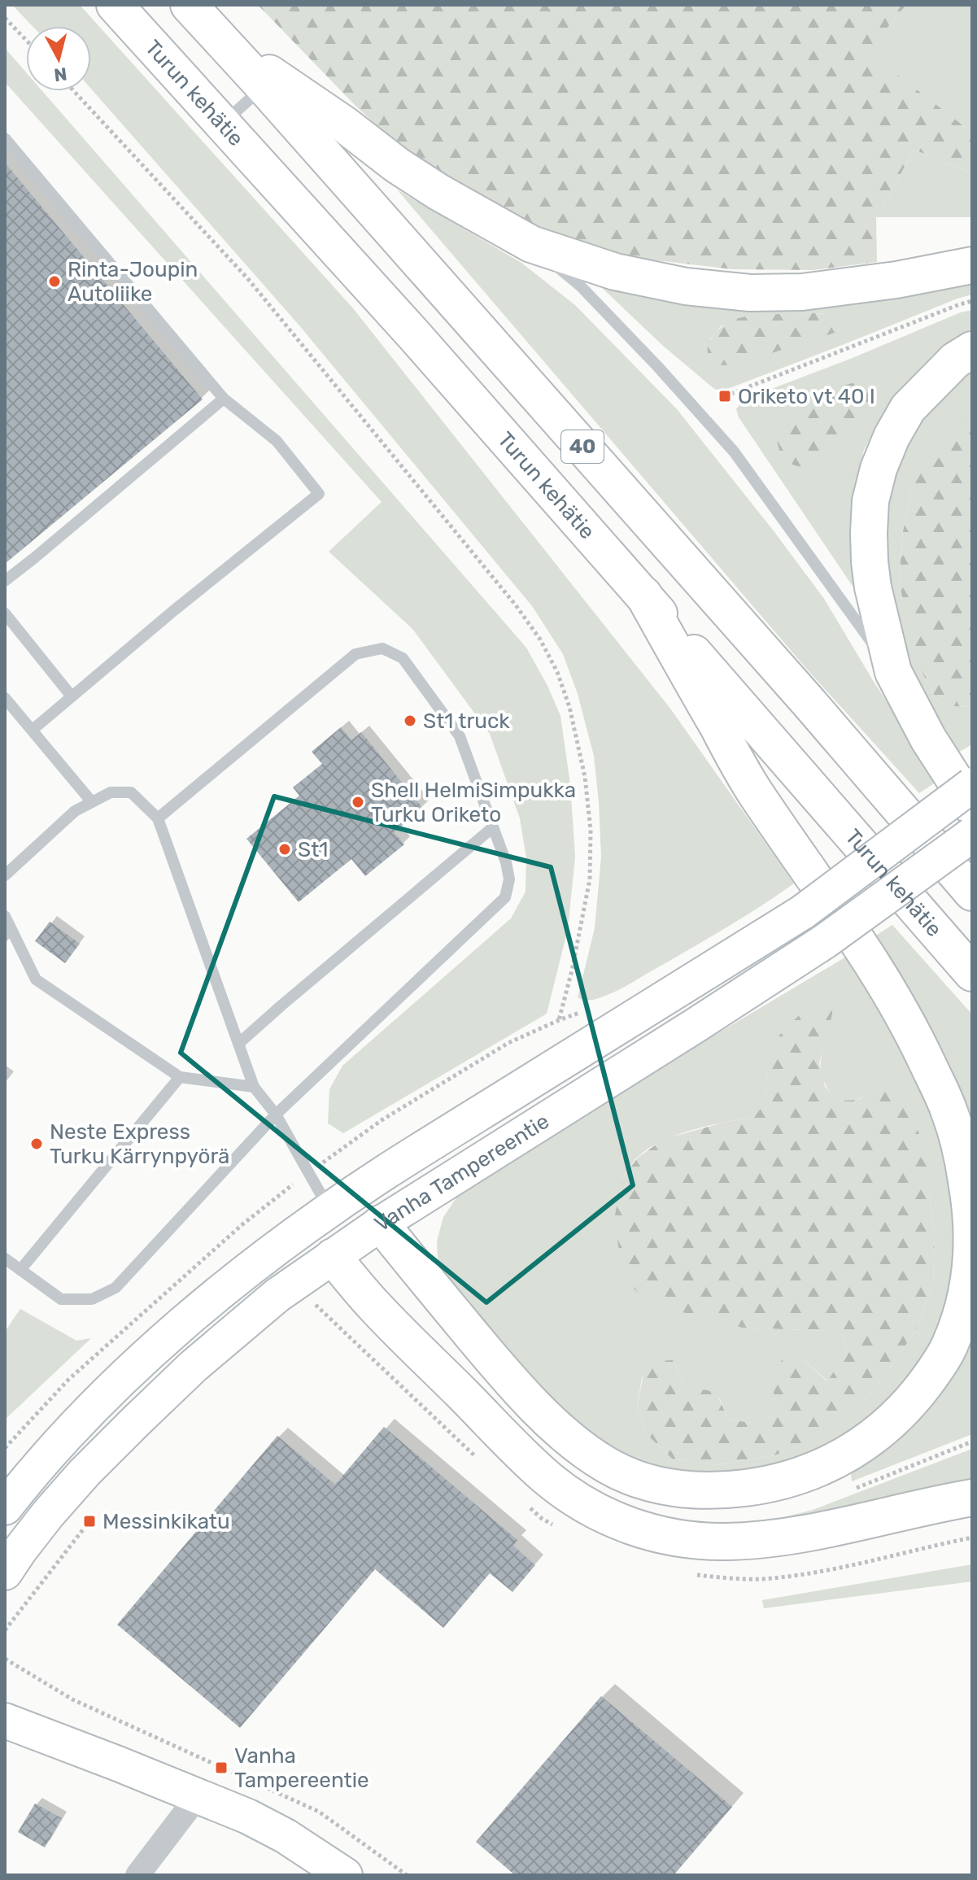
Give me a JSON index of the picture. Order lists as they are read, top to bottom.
{
  "streets": {
    "highway": ["Turun kehätie", "40"],
    "main road": ["Vanha Tampereentie"]
  },
  "places": {
    "other": [
      "Rinta-Joupin Autoliike",
      "St1 truck",
      "Shell HelmiSimpukka Turku Oriketo",
      "St1",
      "Neste Express Turku Kärrynpyörä"
    ],
    "transit": ["Oriketo vt 40 I", "Messinkikatu", "Vanha Tampereentie"]
  },
  "north": "bottom"
}
